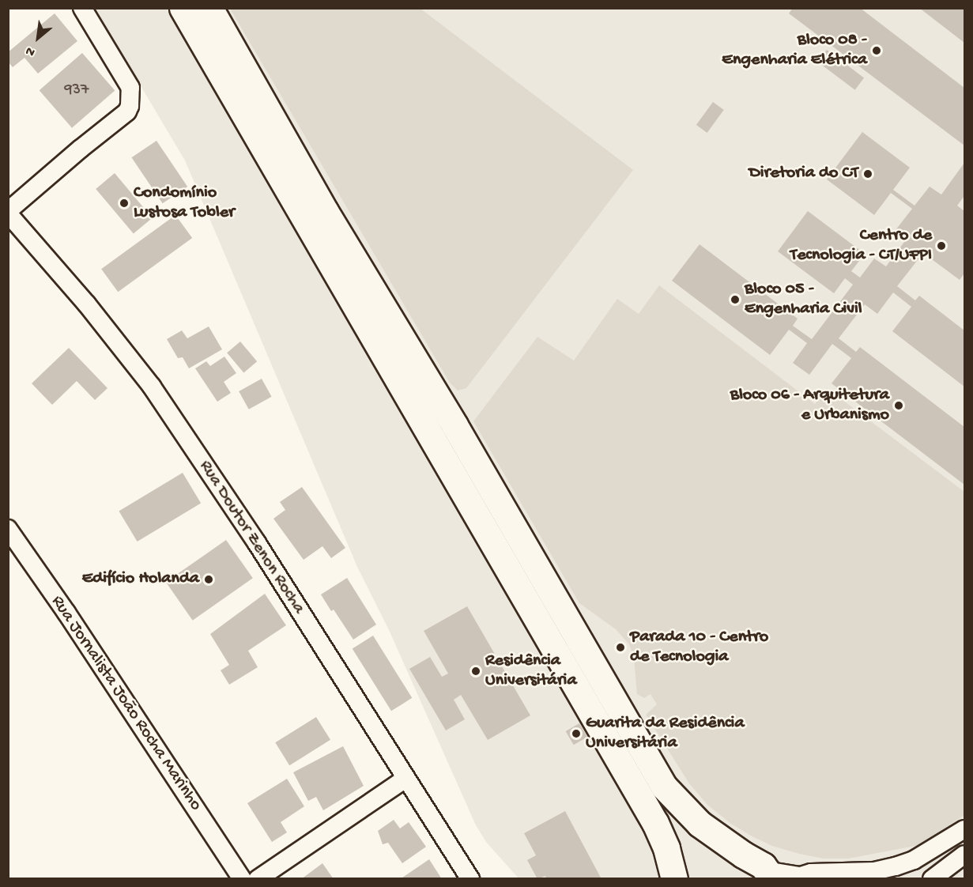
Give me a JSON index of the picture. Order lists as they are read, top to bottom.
{
  "streets": {
    "street": ["Rua Doutor Zenon Rocha", "Rua Jornalista João Rocha Marinho"]
  },
  "places": [
    "Bloco 08 - Engenharia Elétrica",
    "Diretoria do CT",
    "Condomínio Lustosa Tobler",
    "Centro de Tecnologia - CT/UFPI",
    "Bloco 05 - Engenharia Civil",
    "Bloco 06 - Arquitetura e Urbanismo",
    "Edifício Holanda",
    "Parada 10 - Centro de Tecnologia",
    "Residência Universitária",
    "Guarita da Residência Universitária"
  ],
  "house_numbers": ["937"],
  "north": "bottom left"
}
